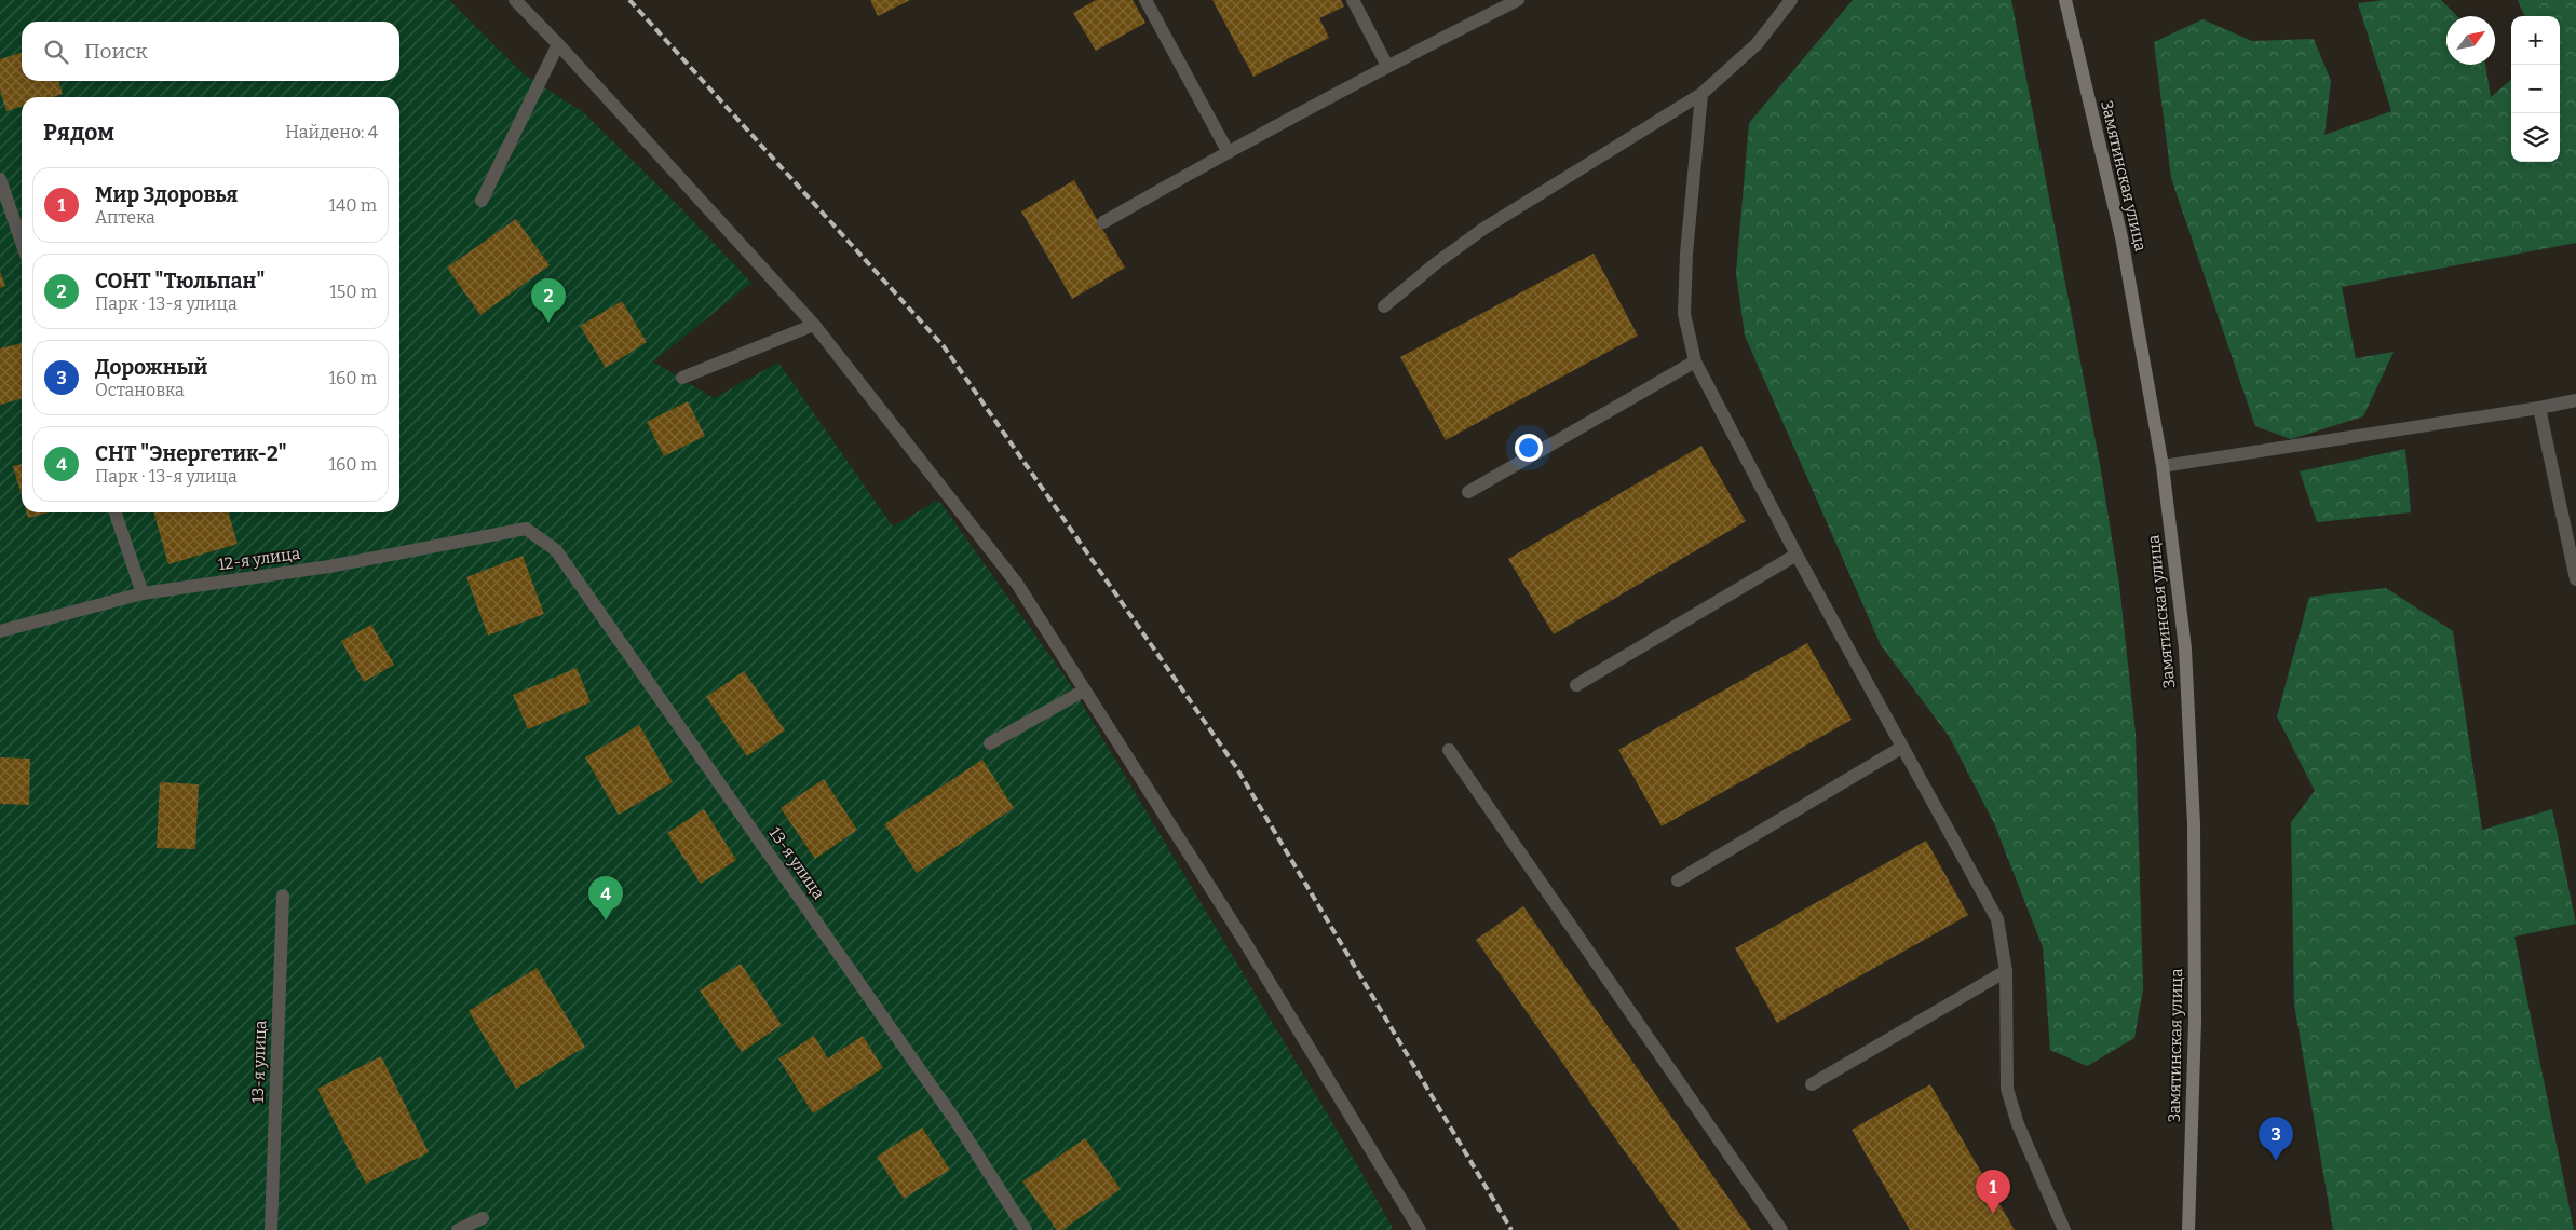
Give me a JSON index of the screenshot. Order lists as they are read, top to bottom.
{
  "streets": {
    "street": ["Замятинская улица", "12-я улица", "13-я улица"]
  },
  "crossings": [
    ["12-я улица", "13-я улица"]
  ],
  "north": "top right",
  "page": {
    "map_buttons": ["+", "−"],
    "search": "Поиск",
    "heading": ["Рядом", "Найдено: 4"],
    "list": [
      {
        "mark": "1",
        "name": "Мир Здоровья",
        "note": "Аптека",
        "value": "140 m"
      },
      {
        "mark": "2",
        "name": "СОНТ \"Тюльпан\"",
        "note": "Парк · 13-я улица",
        "value": "150 m"
      },
      {
        "mark": "3",
        "name": "Дорожный",
        "note": "Остановка",
        "value": "160 m"
      },
      {
        "mark": "4",
        "name": "СHТ \"Энергетик-2\"",
        "note": "Парк · 13-я улица",
        "value": "160 m"
      }
    ],
    "pins": [
      "2",
      "4",
      "3",
      "1"
    ]
  }
}
